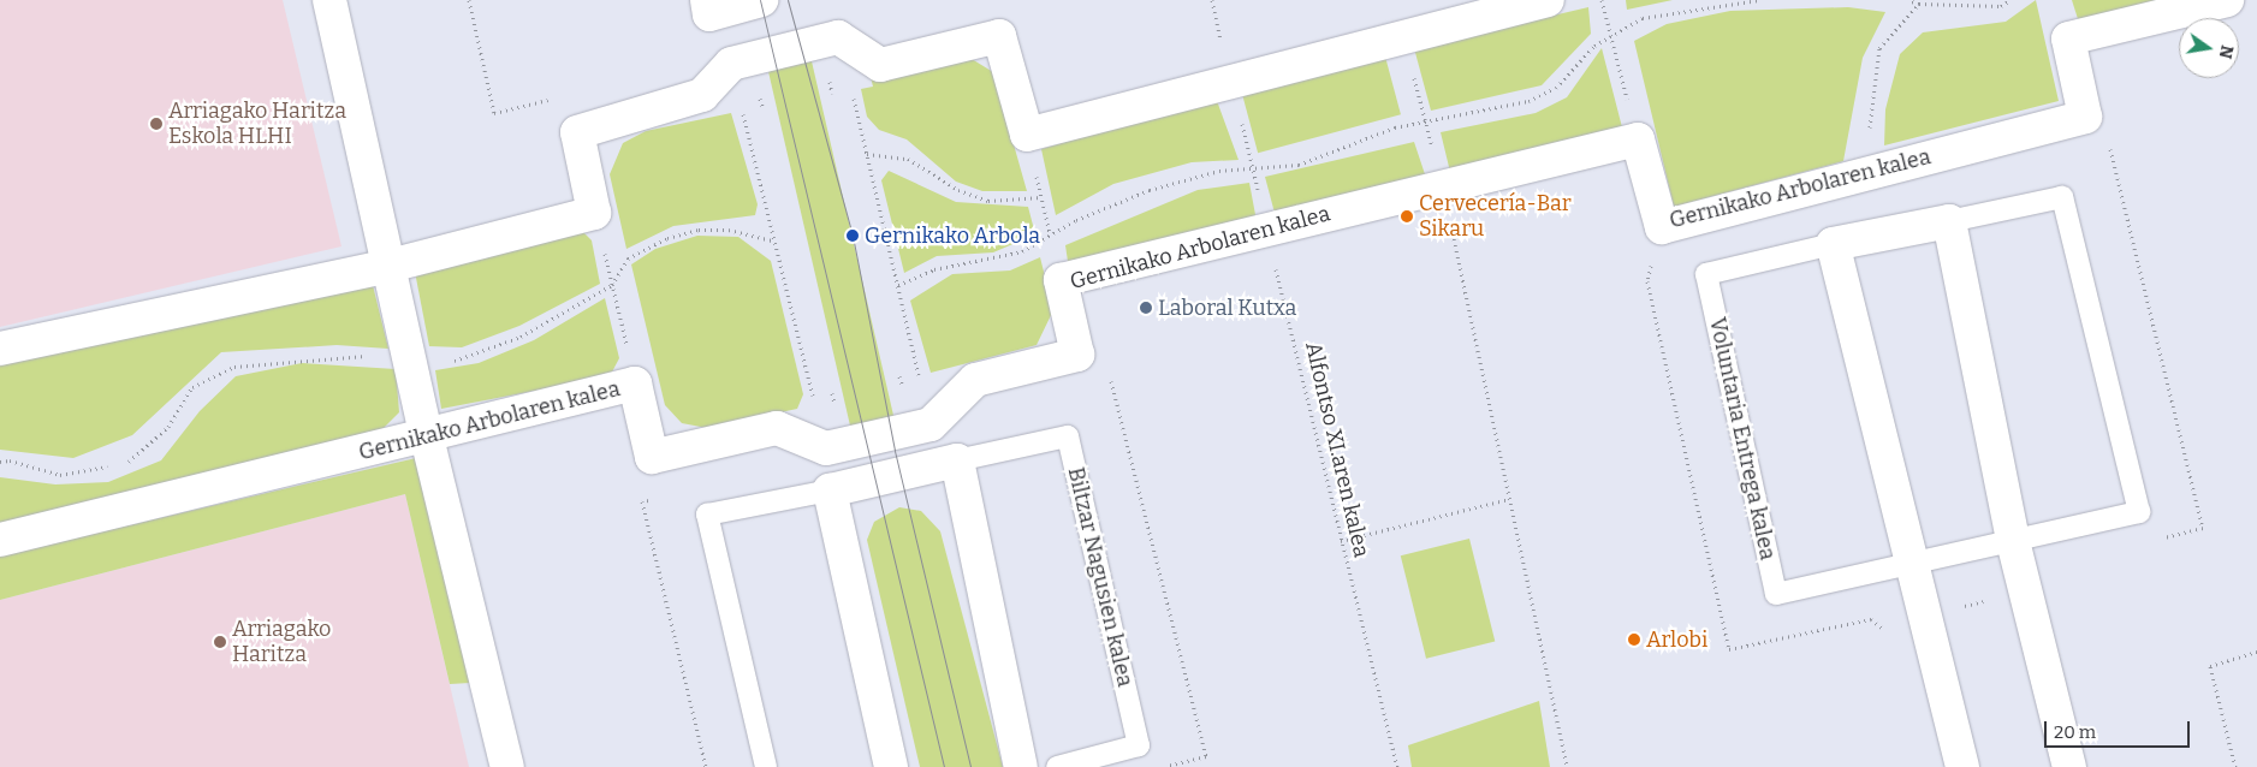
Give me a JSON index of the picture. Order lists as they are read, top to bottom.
{
  "streets": {
    "street": ["Gernikako Arbolaren kalea", "Voluntaria Entrega kalea", "Biltzar Nagusien kalea"],
    "path": ["Alfontso XI.aren kalea"]
  },
  "crossings": [
    ["Gernikako Arbolaren kalea", "Alfontso XI.aren kalea"]
  ],
  "places": [
    "Arriagako Haritza Eskola HLHI",
    "Cervecería-Bar Sikaru",
    "Gernikako Arbola",
    "Laboral Kutxa",
    "Arlobi",
    "Arriagako Haritza"
  ],
  "scale_bar": "20 m",
  "north": "right"
}
